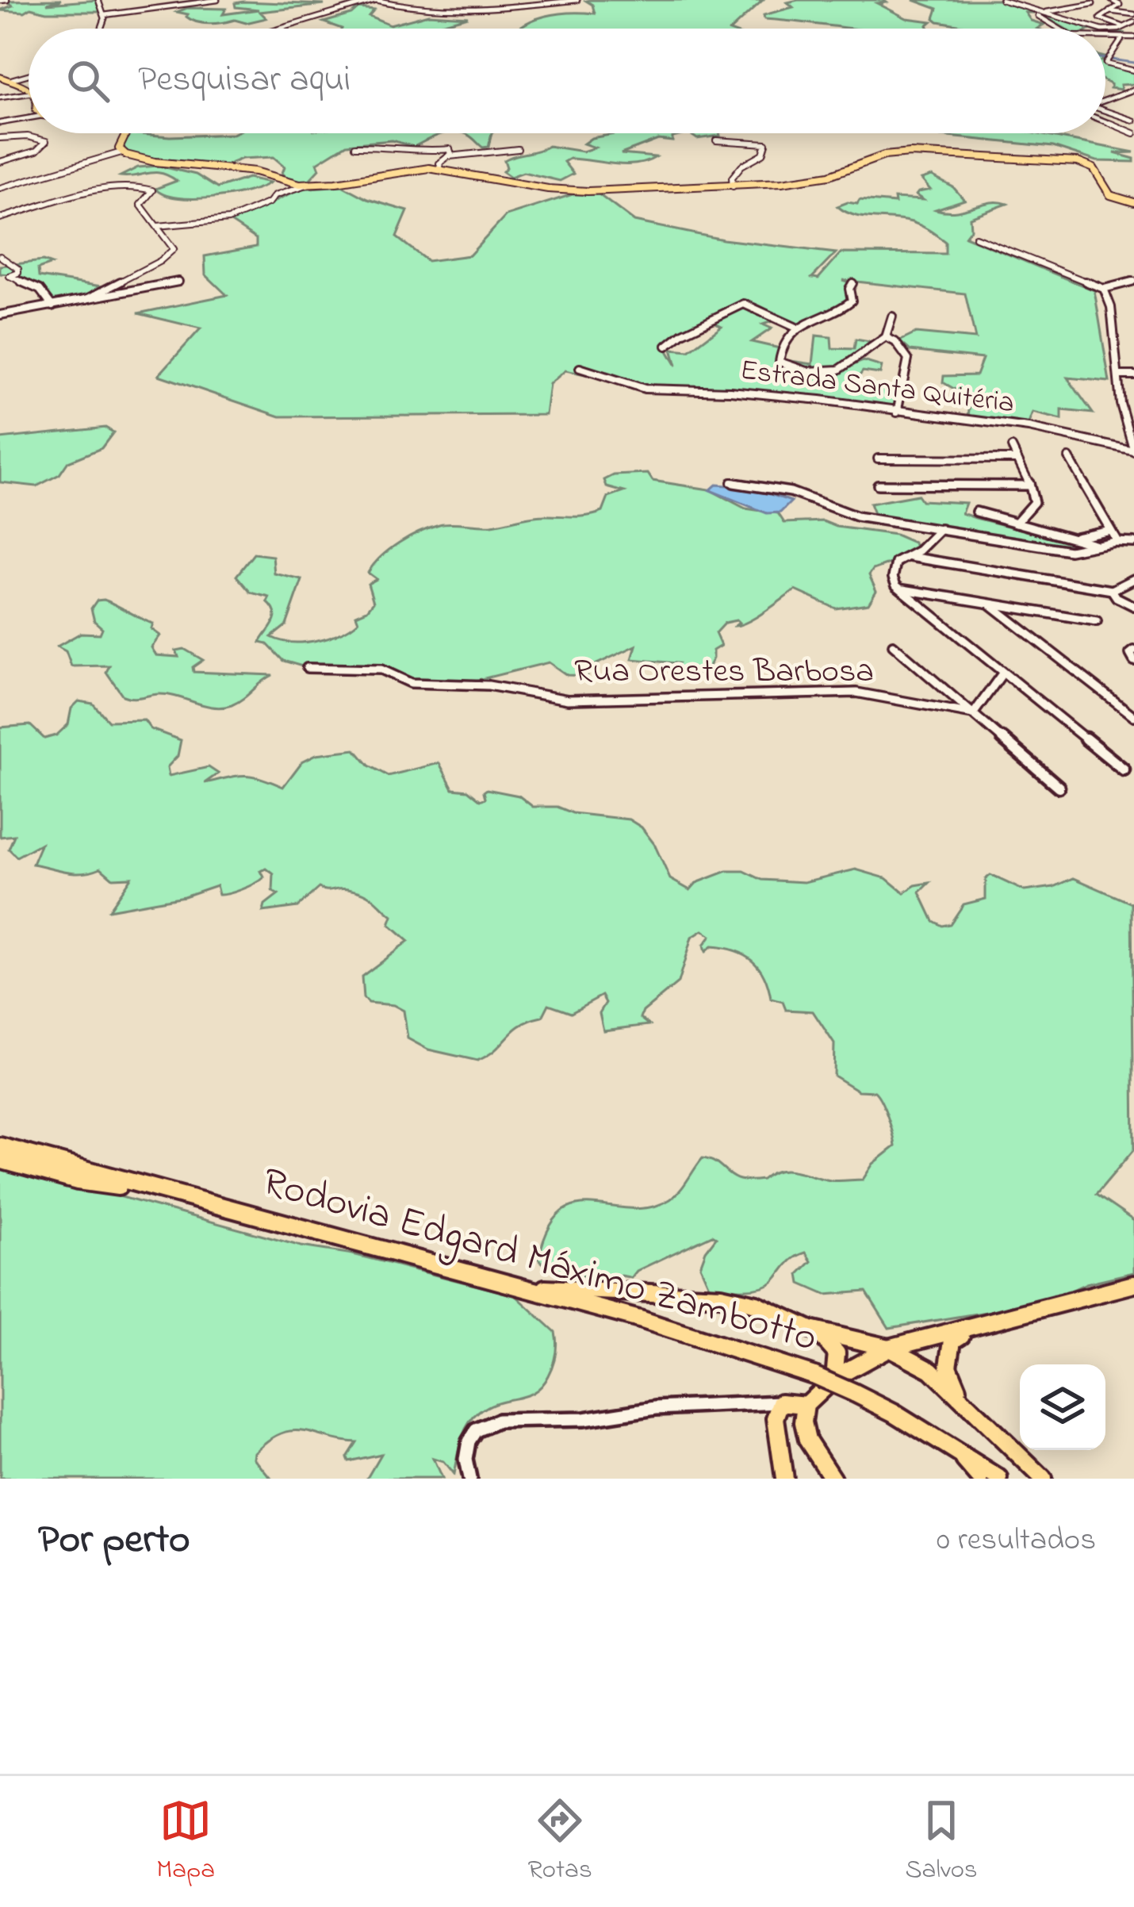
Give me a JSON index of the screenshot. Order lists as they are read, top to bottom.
{
  "streets": {
    "main road": ["Rodovia Edgard Máximo Zambotto"],
    "street": ["Estrada Santa Quitéria", "Rua Orestes Barbosa"]
  },
  "page": {
    "search": "Pesquisar aqui",
    "heading": ["Por perto", "0 resultados"],
    "nav": ["Mapa", "Rotas", "Salvos"]
  }
}
